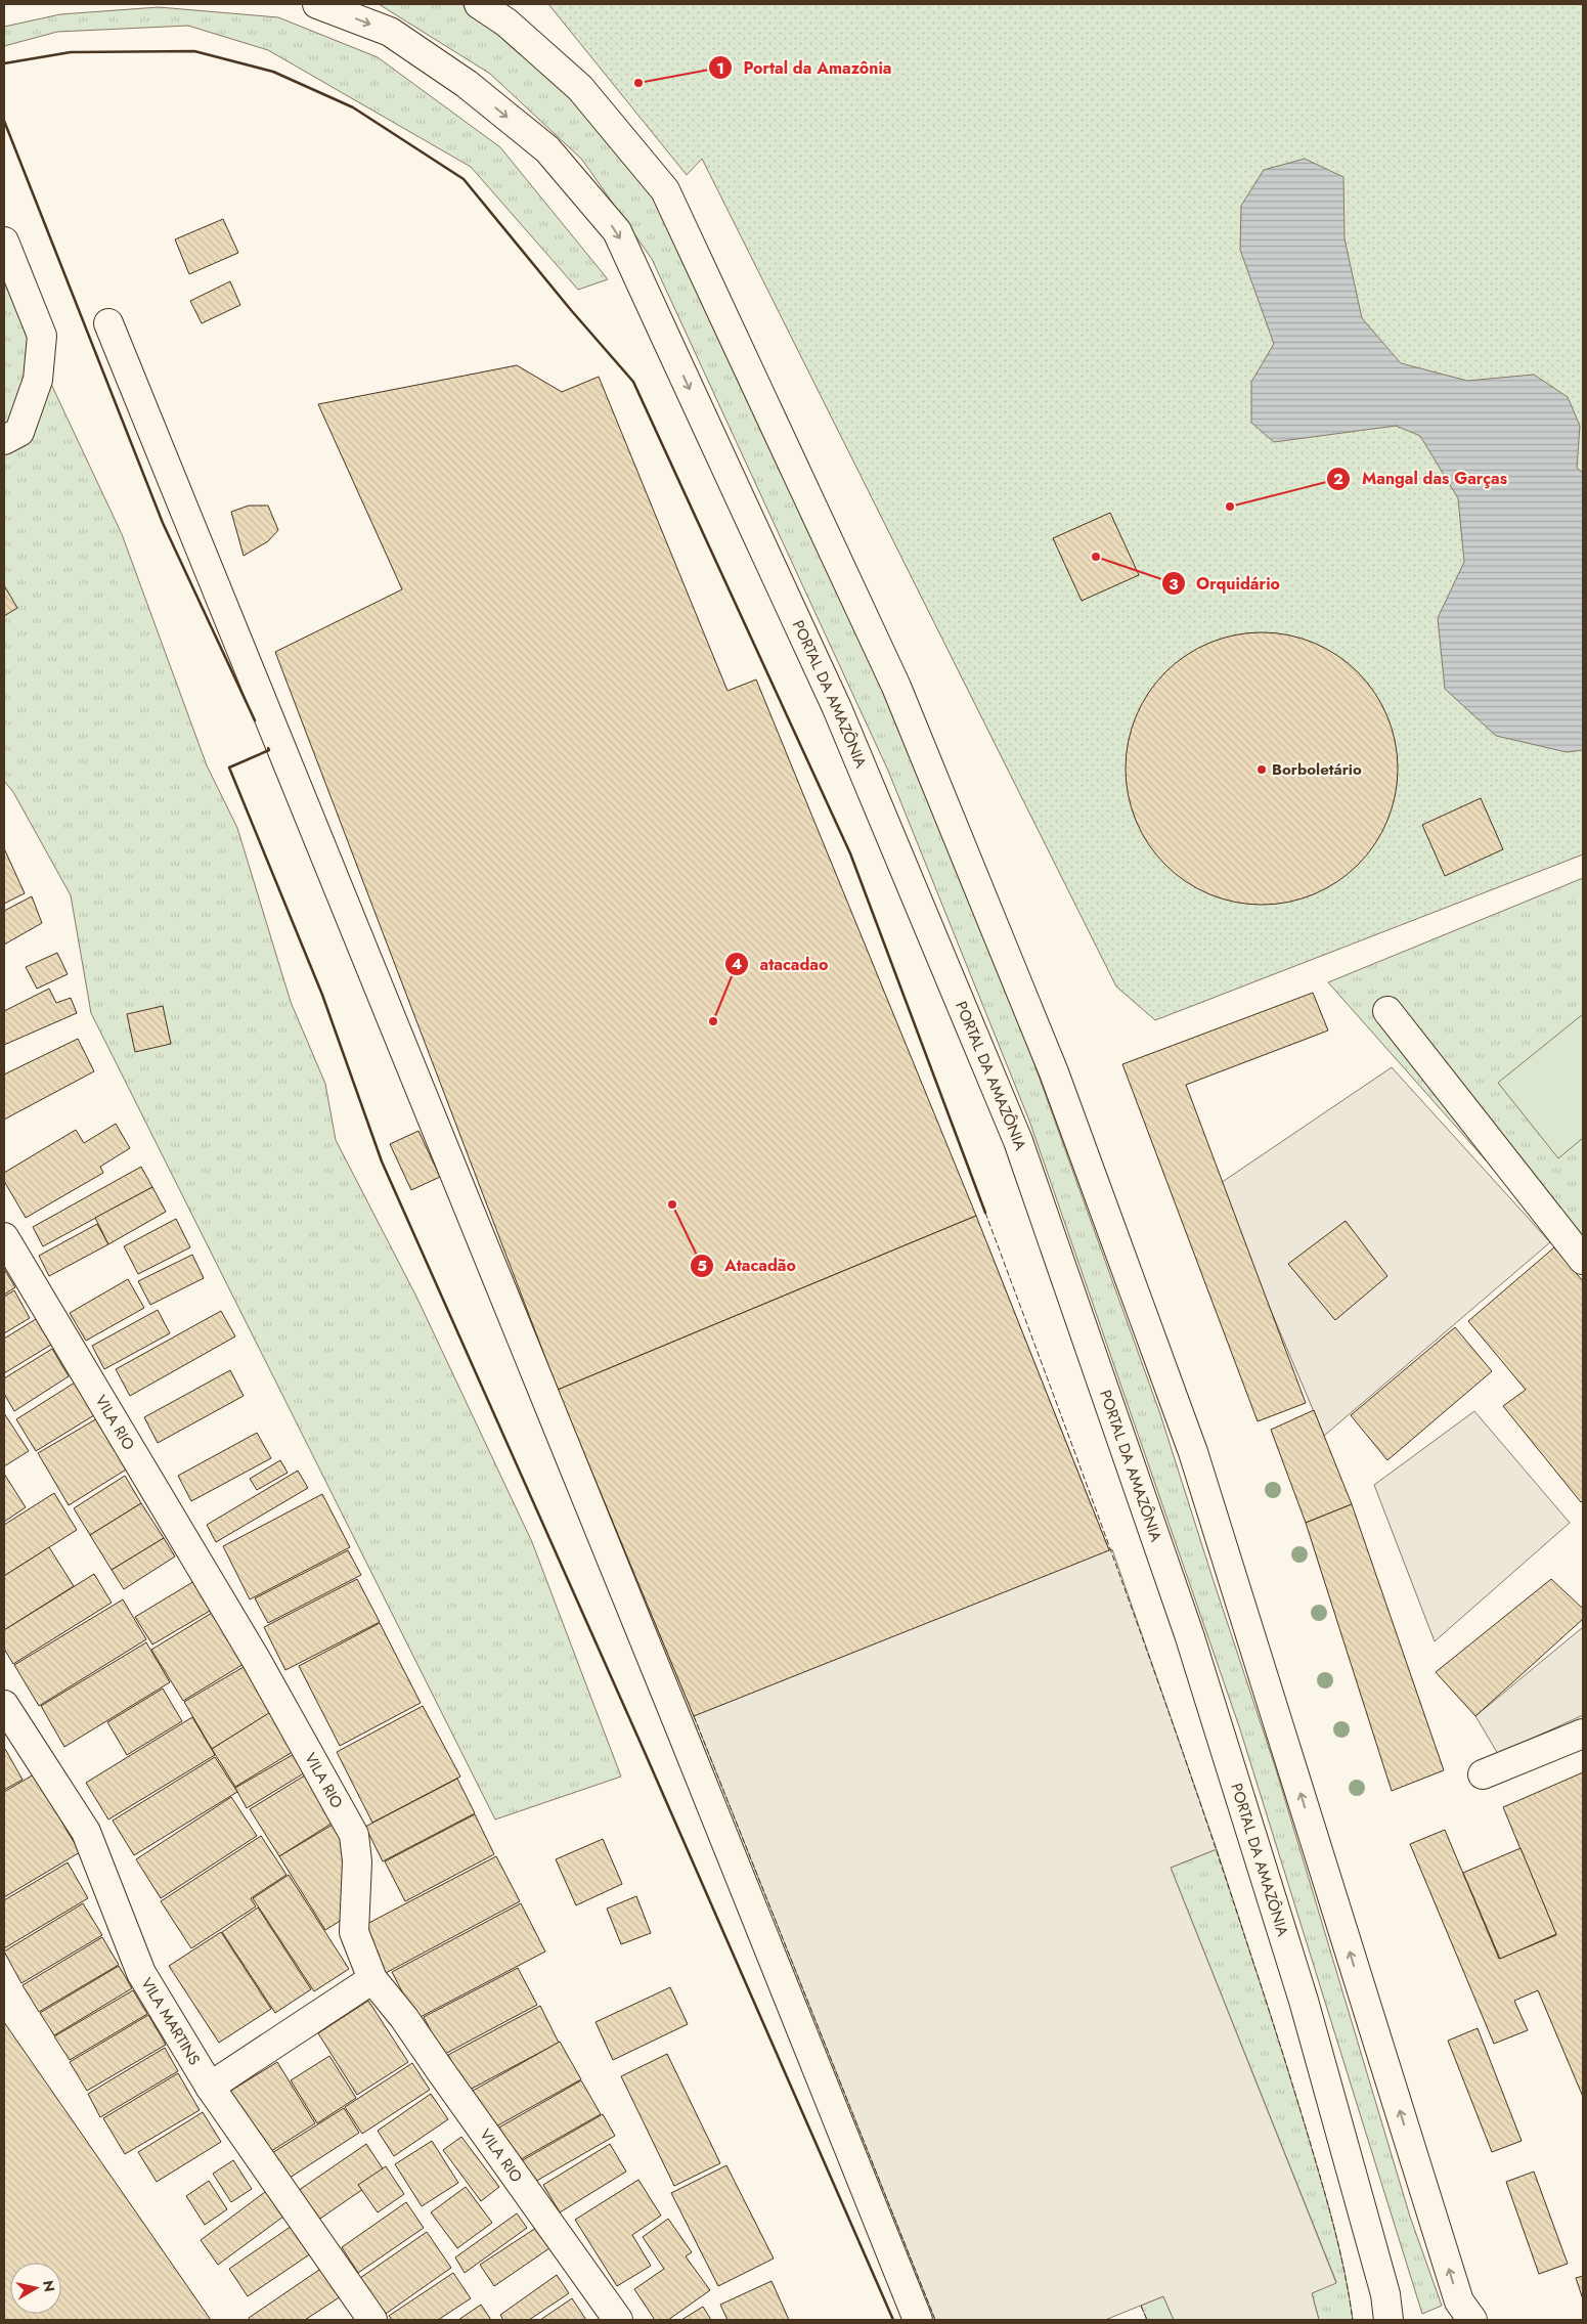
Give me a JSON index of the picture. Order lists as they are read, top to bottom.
{
  "streets": {
    "street": ["PORTAL DA AMAZÔNIA", "VILA RIO", "VILA MARTINS"]
  },
  "places": [
    "Portal da Amazônia",
    "Mangal das Garças",
    "Orquidário",
    "Borboletário",
    "atacadao",
    "Atacadão"
  ],
  "north": "right"
}
